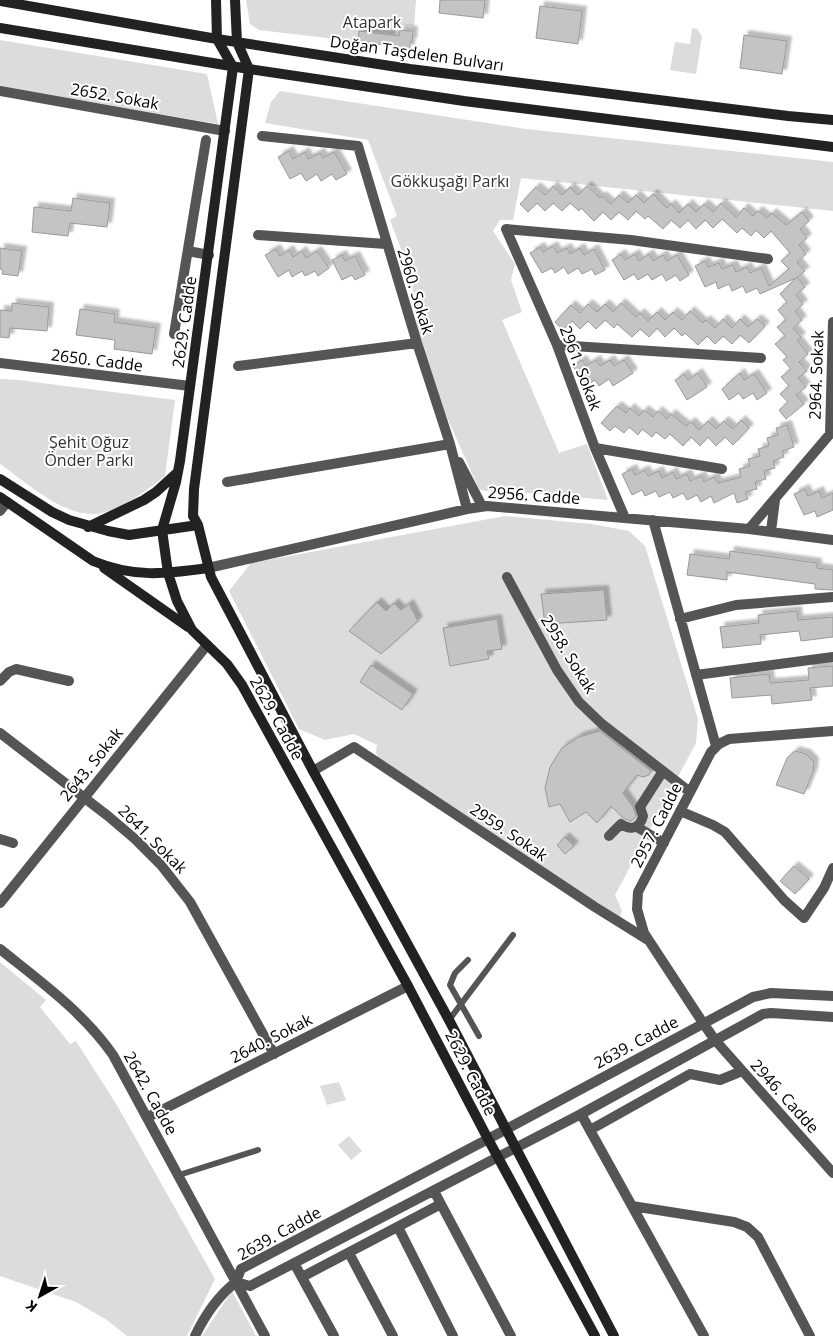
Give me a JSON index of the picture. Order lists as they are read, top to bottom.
{
  "streets": {
    "main road": ["Doğan Taşdelen Bulvarı", "2629. Cadde"],
    "street": [
      "2652. Sokak",
      "2960. Sokak",
      "2650. Cadde",
      "2961. Sokak",
      "2964. Sokak",
      "2956. Cadde",
      "2958. Sokak",
      "2643. Sokak",
      "2957. Cadde",
      "2959. Sokak",
      "2641. Sokak",
      "2640. Sokak",
      "2639. Cadde",
      "2642. Cadde",
      "2946. Cadde"
    ]
  },
  "crossings": [
    ["2652. Sokak", "2629. Cadde"],
    ["2960. Sokak", "2956. Cadde"],
    ["2629. Cadde", "2650. Cadde"],
    ["2629. Cadde", "2956. Cadde"],
    ["2629. Cadde", "2643. Sokak"],
    ["2629. Cadde", "2959. Sokak"],
    ["2629. Cadde", "2640. Sokak"],
    ["2629. Cadde", "2639. Cadde"],
    ["2961. Sokak", "2956. Cadde"],
    ["2964. Sokak", "2956. Cadde"],
    ["2958. Sokak", "2957. Cadde"],
    ["2643. Sokak", "2641. Sokak"],
    ["2957. Cadde", "2959. Sokak"],
    ["2957. Cadde", "2639. Cadde"],
    ["2957. Cadde", "2946. Cadde"],
    ["2641. Sokak", "2640. Sokak"],
    ["2640. Sokak", "2642. Cadde"],
    ["2639. Cadde", "2642. Cadde"],
    ["2639. Cadde", "2946. Cadde"]
  ],
  "parks": ["Atapark", "Gökkuşağı Parkı", "Şehit Oğuz Önder Parkı"],
  "north": "bottom left"
}
